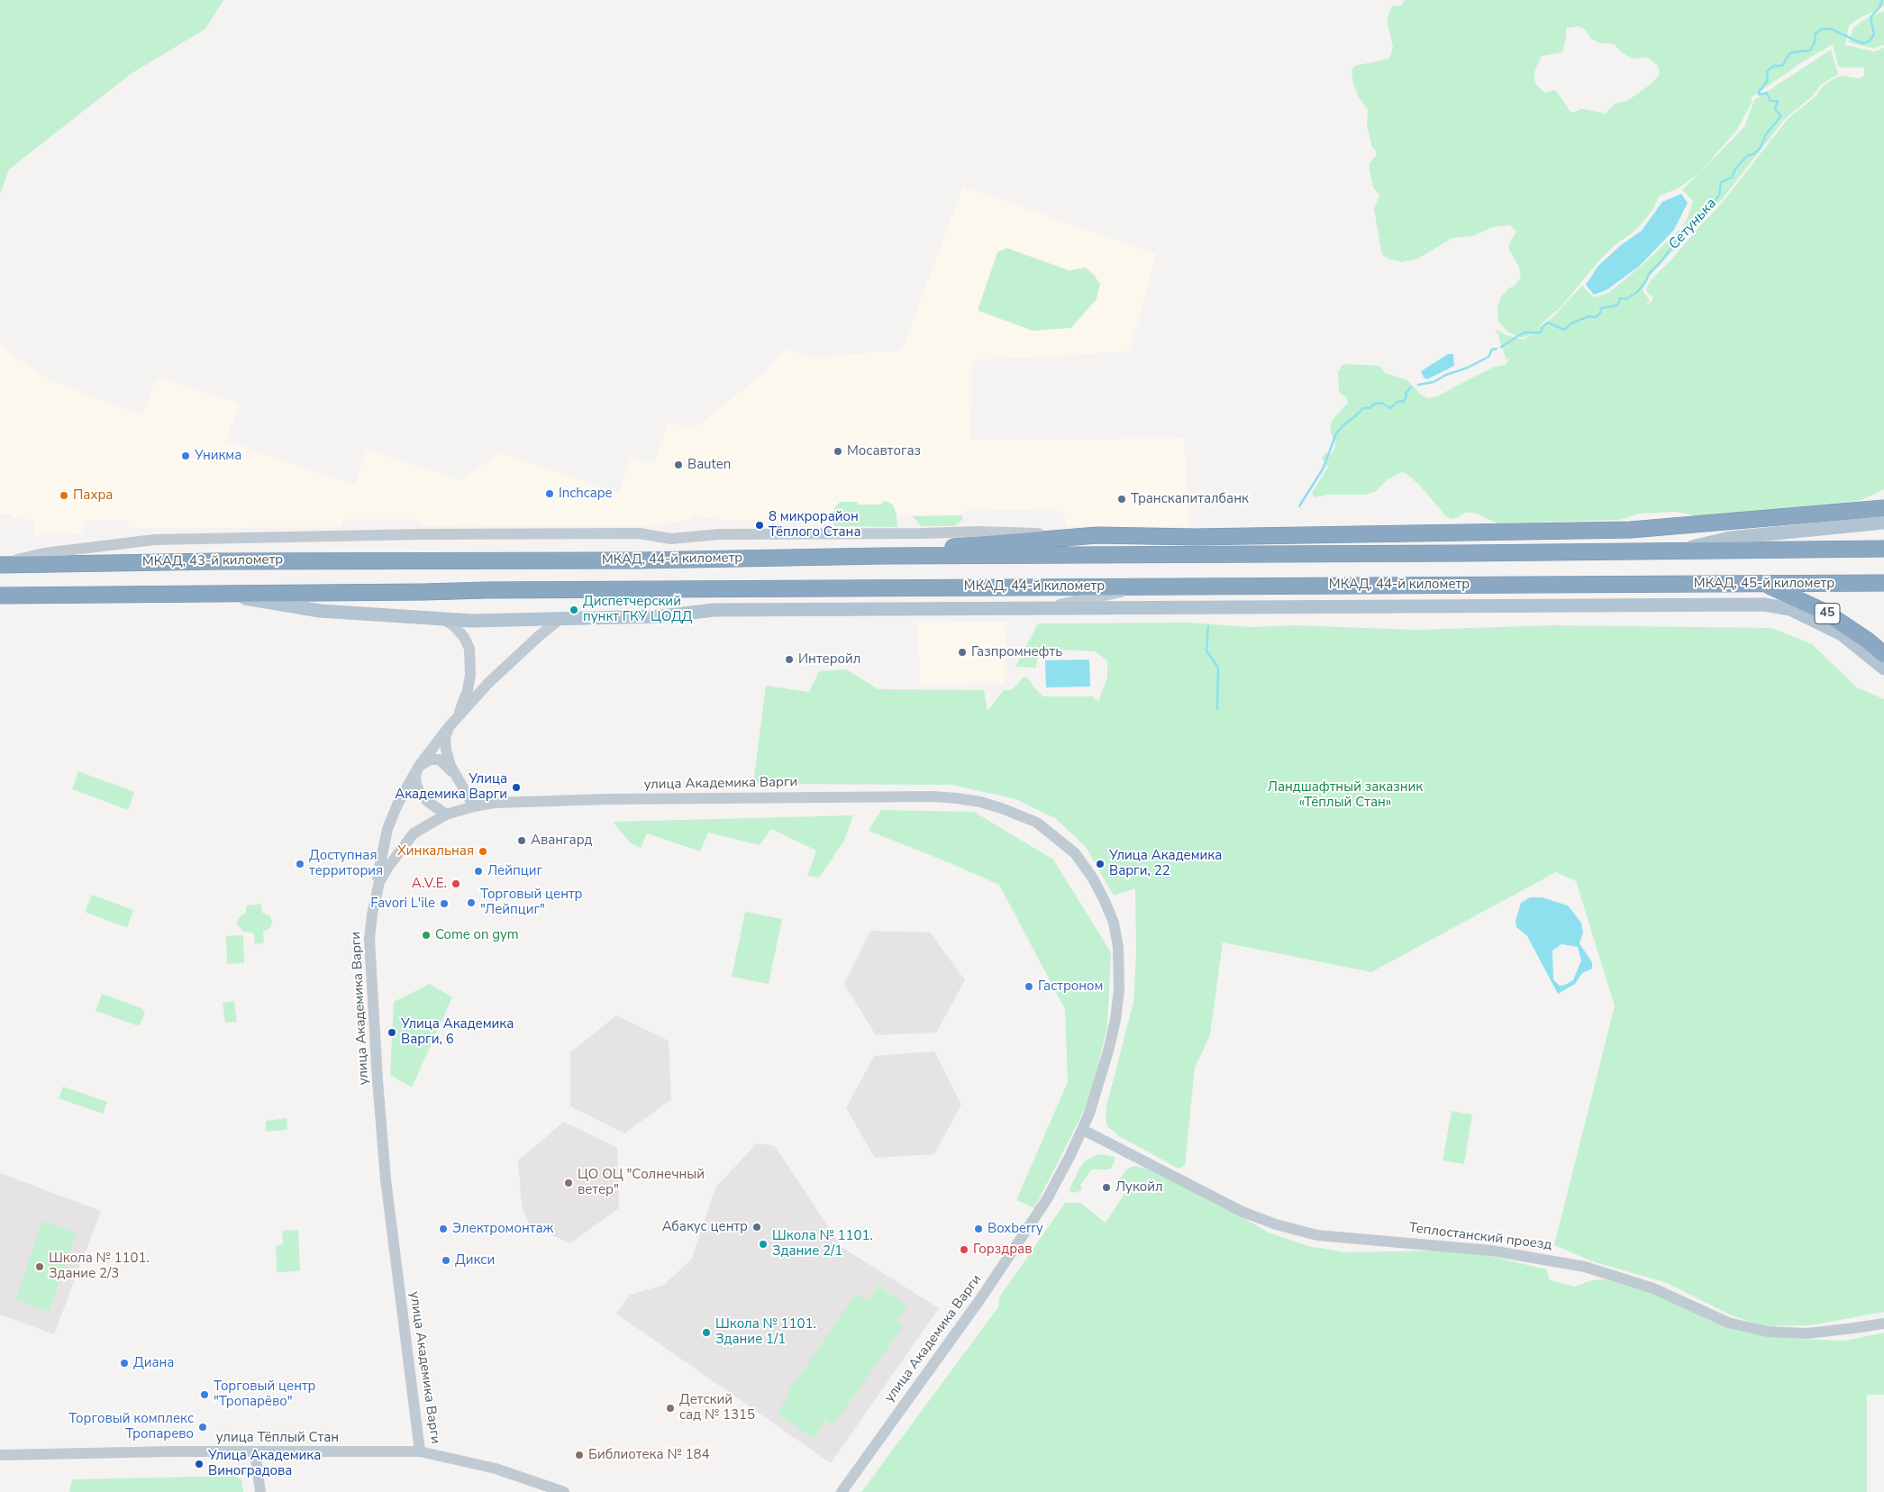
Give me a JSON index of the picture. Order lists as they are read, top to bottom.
{
  "streets": {
    "highway": [
      "МКАД, 44-й километр",
      "МКАД, 43-й километр",
      "МКАД, 45-й километр",
      "45"
    ],
    "street": ["улица Академика Варги", "Теплостанский проезд", "улица Тёплый Стан"]
  },
  "crossings": [
    ["МКАД, 44-й километр", "МКАД, 43-й километр"],
    ["МКАД, 44-й километр", "МКАД, 45-й километр"],
    ["МКАД, 45-й километр", "45"],
    ["улица Академика Варги", "Теплостанский проезд"],
    ["улица Академика Варги", "улица Тёплый Стан"]
  ],
  "water": ["Сетунька"],
  "parks": ["Ландшафтный заказник «Тёплый Стан»"],
  "places": [
    "Мосавтогаз",
    "Уникма",
    "Bauten",
    "Inchcape",
    "Пахра",
    "Транскапиталбанк",
    "8 микрорайон Тёплого Стана",
    "Диспетчерский пункт ГКУ ЦОДД",
    "Газпромнефть",
    "Интеройл",
    "Улица Академика Варги",
    "Авангард",
    "Хинкальная",
    "Доступная территория",
    "Улица Академика Варги, 22",
    "Лейпциг",
    "A.V.E.",
    "Торговый центр \"Лейпциг\"",
    "Favori L'ile",
    "Come on gym",
    "Гастроном",
    "Улица Академика Варги, 6",
    "ЦО ОЦ \"Солнечный ветер\"",
    "Лукойл",
    "Абакус центр",
    "Электромонтаж",
    "Boxberry",
    "Школа № 1101. Здание 2/1",
    "Горздрав",
    "Дикси",
    "Школа № 1101. Здание 2/3",
    "Школа № 1101. Здание 1/1",
    "Диана",
    "Торговый центр \"Тропарёво\"",
    "Детский сад № 1315",
    "Торговый комплекс Тропарево",
    "Библиотека № 184",
    "Улица Академика Виноградова"
  ]
}
